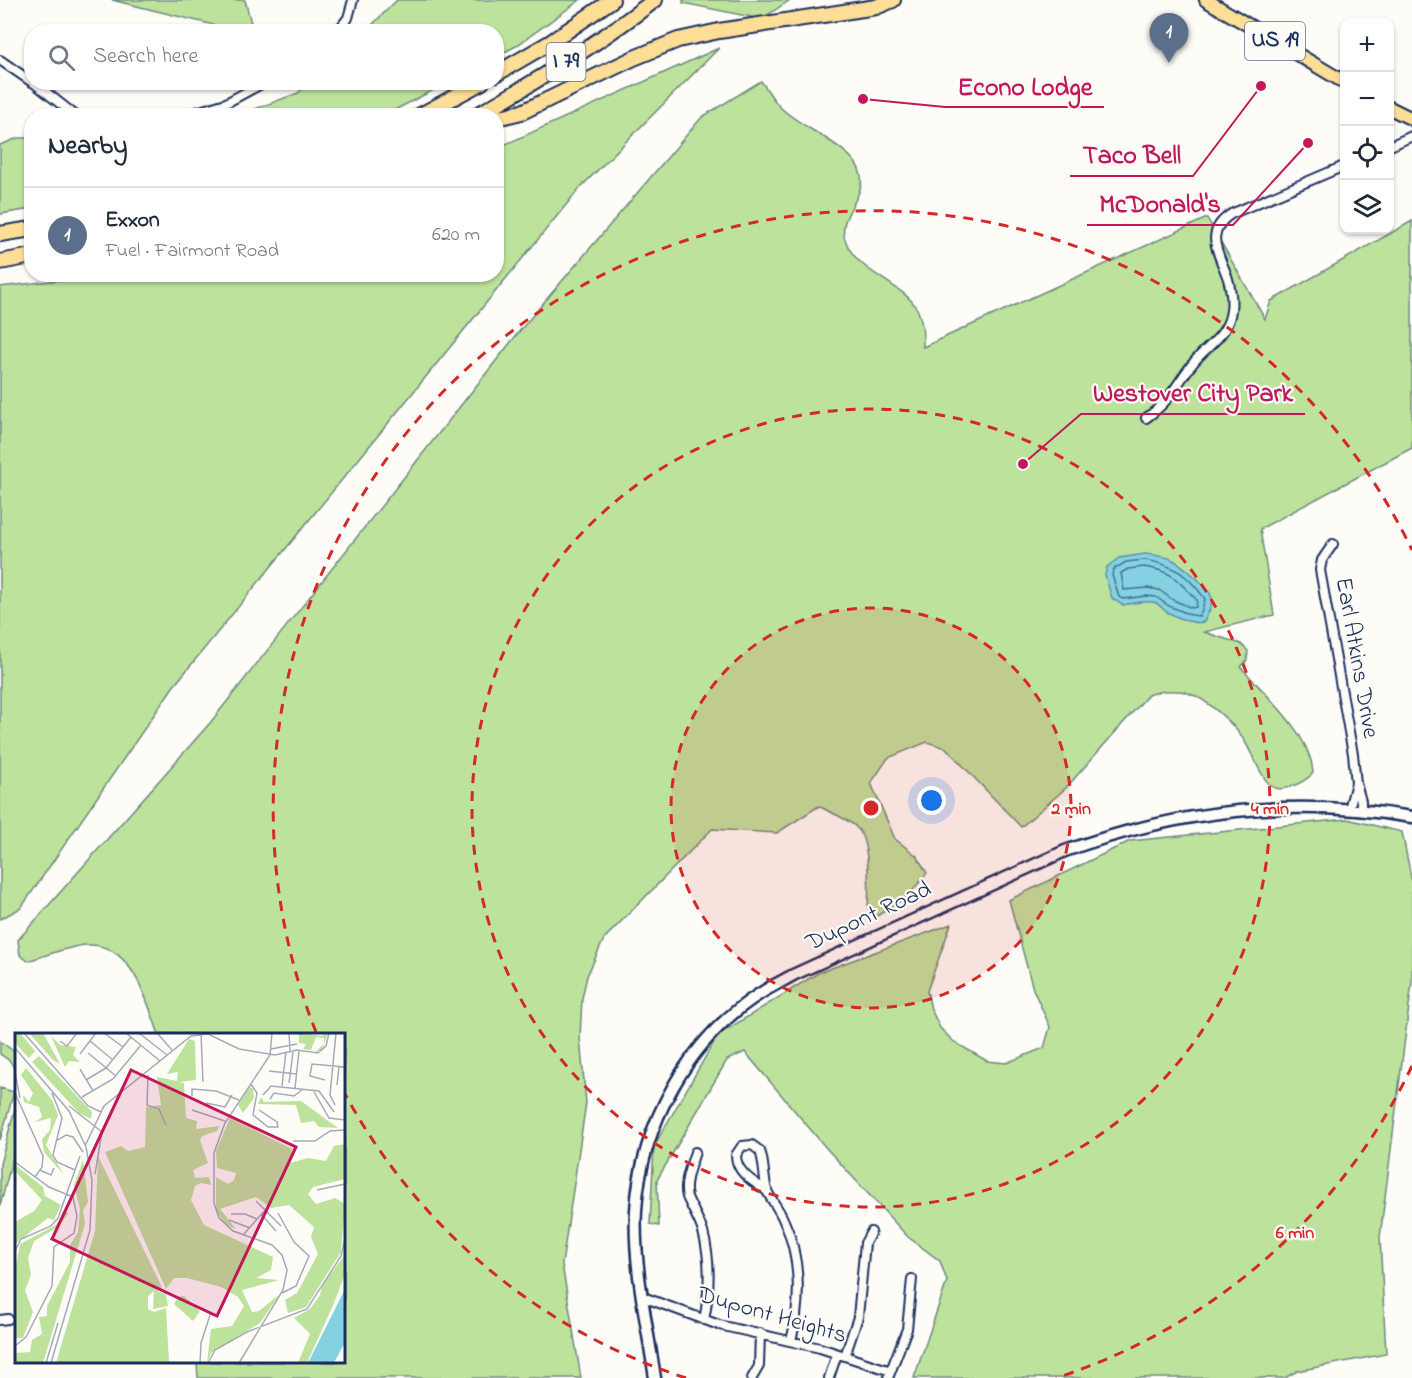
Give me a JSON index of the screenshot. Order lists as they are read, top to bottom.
{
  "streets": {
    "highway": ["I 79"],
    "main road": ["US 19"],
    "street": ["Earl Atkins Drive", "Dupont Road", "Dupont Heights"]
  },
  "crossings": [
    ["Earl Atkins Drive", "Dupont Road"],
    ["Dupont Road", "Dupont Heights"]
  ],
  "places": [
    "Taco Bell",
    "Econo Lodge",
    "McDonald's",
    "Westover City Park"
  ],
  "page": {
    "pins": "1",
    "map_buttons": ["+", "−"],
    "search": "Search here",
    "heading": "Nearby",
    "list": [
      {
        "mark": "1",
        "name": "Exxon",
        "note": "Fuel · Fairmont Road",
        "value": "620 m"
      }
    ]
  },
  "rings": ["2 min", "4 min", "6 min"]
}
